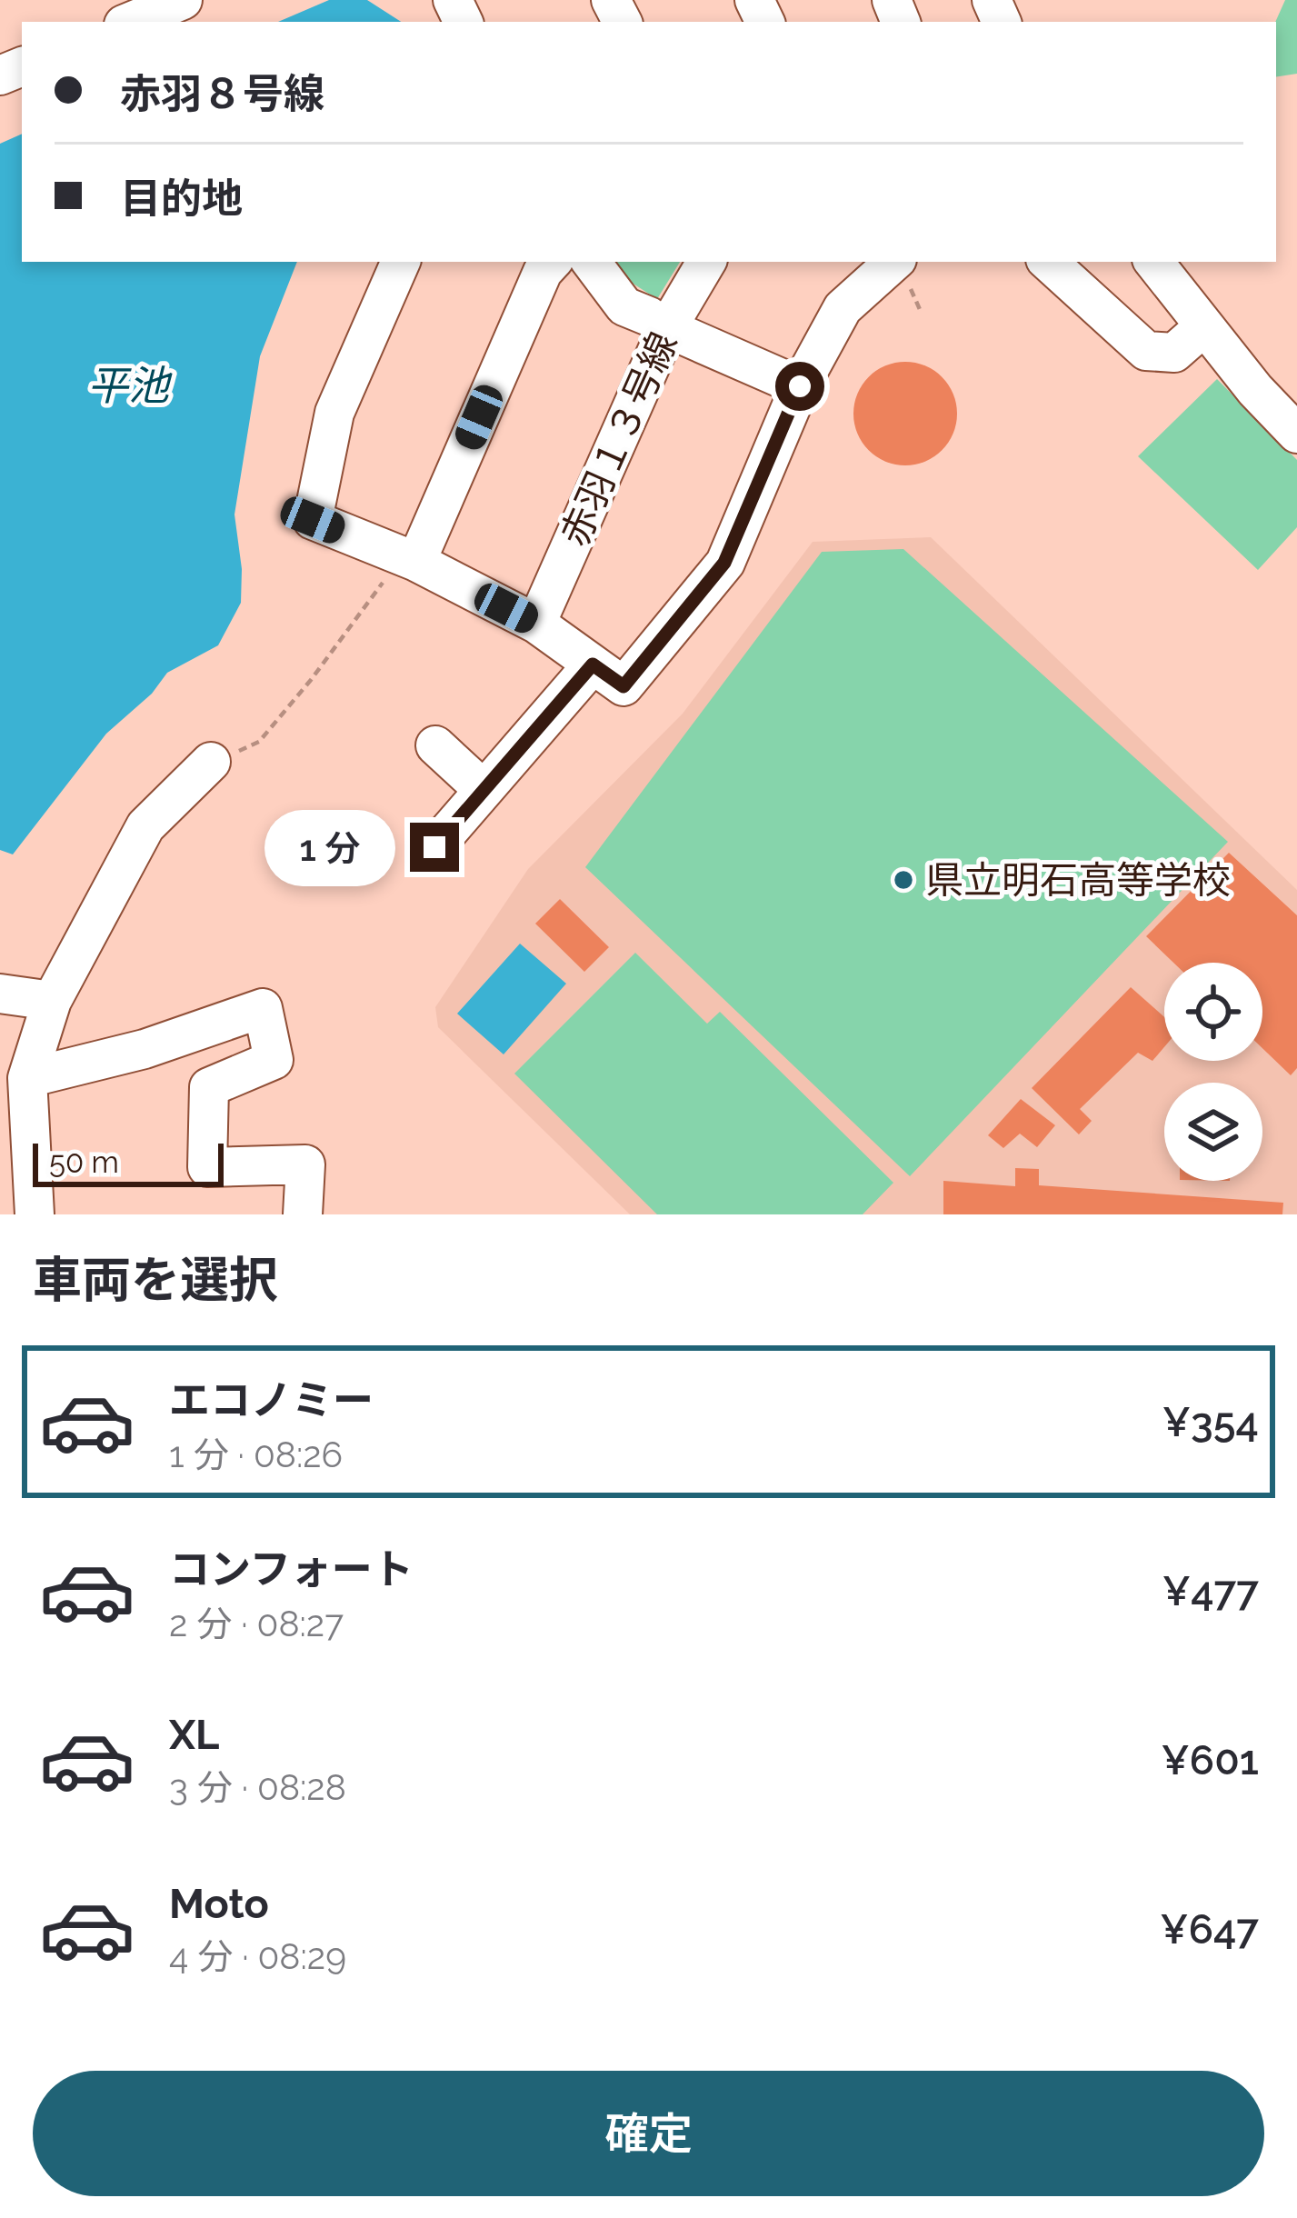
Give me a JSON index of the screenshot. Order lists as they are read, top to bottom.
{
  "streets": {
    "street": ["赤羽１３号線"]
  },
  "water": ["平池"],
  "places": ["県立明石高等学校"],
  "scale_bar": "50 m",
  "page": {
    "banner": ["赤羽８号線", "目的地"],
    "bubble": "1 分",
    "scale": "50 m",
    "heading": "車両を選択",
    "list": [
      {
        "name": "エコノミー",
        "note": "1 分 · 08:26",
        "value": "¥354"
      },
      {
        "name": "コンフォート",
        "note": "2 分 · 08:27",
        "value": "¥477"
      },
      {
        "name": "XL",
        "note": "3 分 · 08:28",
        "value": "¥601"
      },
      {
        "name": "Moto",
        "note": "4 分 · 08:29",
        "value": "¥647"
      }
    ],
    "buttons": "確定"
  }
}
